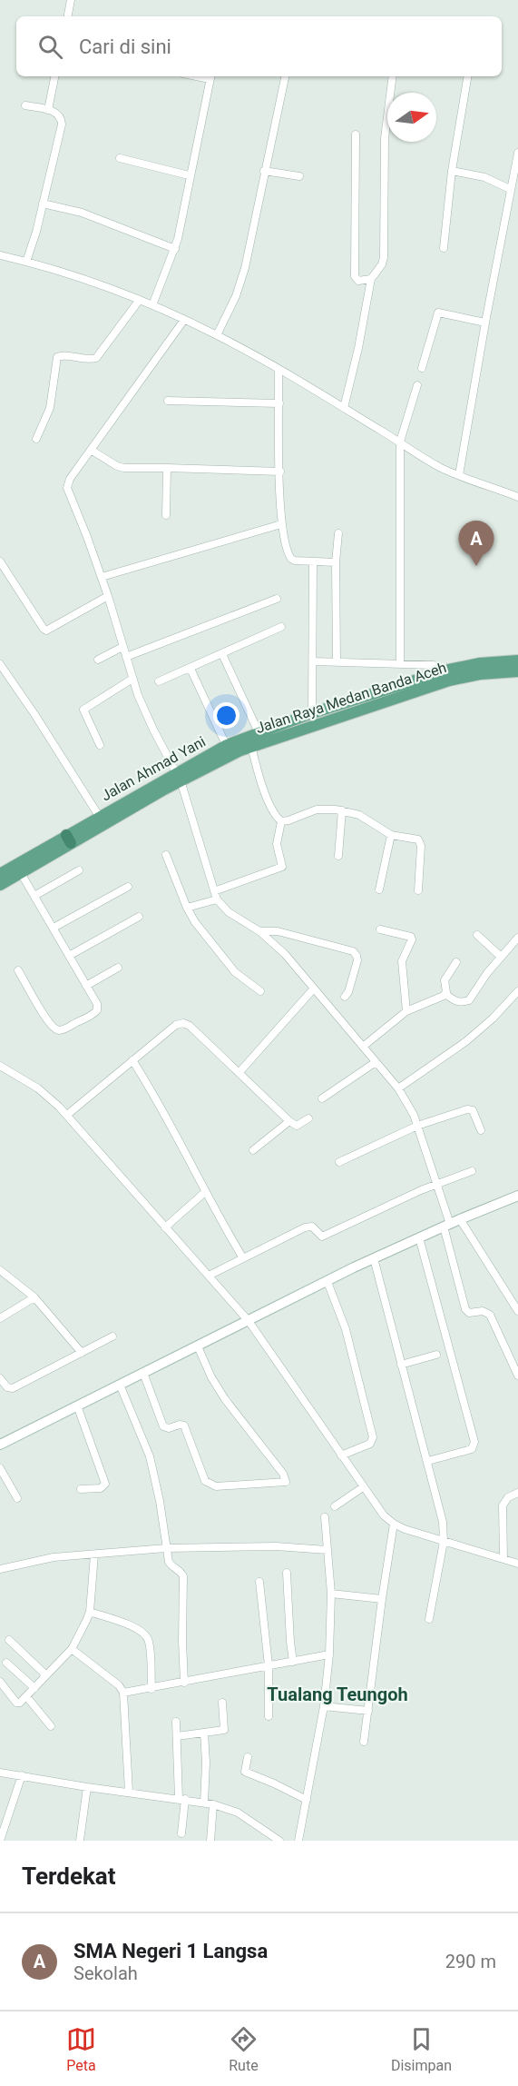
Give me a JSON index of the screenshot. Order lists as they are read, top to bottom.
{
  "streets": {
    "main road": ["Jalan Raya Medan Banda Aceh", "Jalan Ahmad Yani"]
  },
  "crossings": [
    ["Jalan Raya Medan Banda Aceh", "Jalan Ahmad Yani"]
  ],
  "districts": ["Tualang Teungoh"],
  "north": "right",
  "page": {
    "search": "Cari di sini",
    "pins": "A",
    "heading": "Terdekat",
    "list": [
      {
        "mark": "A",
        "name": "SMA Negeri 1 Langsa",
        "note": "Sekolah",
        "value": "290 m"
      }
    ],
    "nav": ["Peta", "Rute", "Disimpan"]
  }
}
